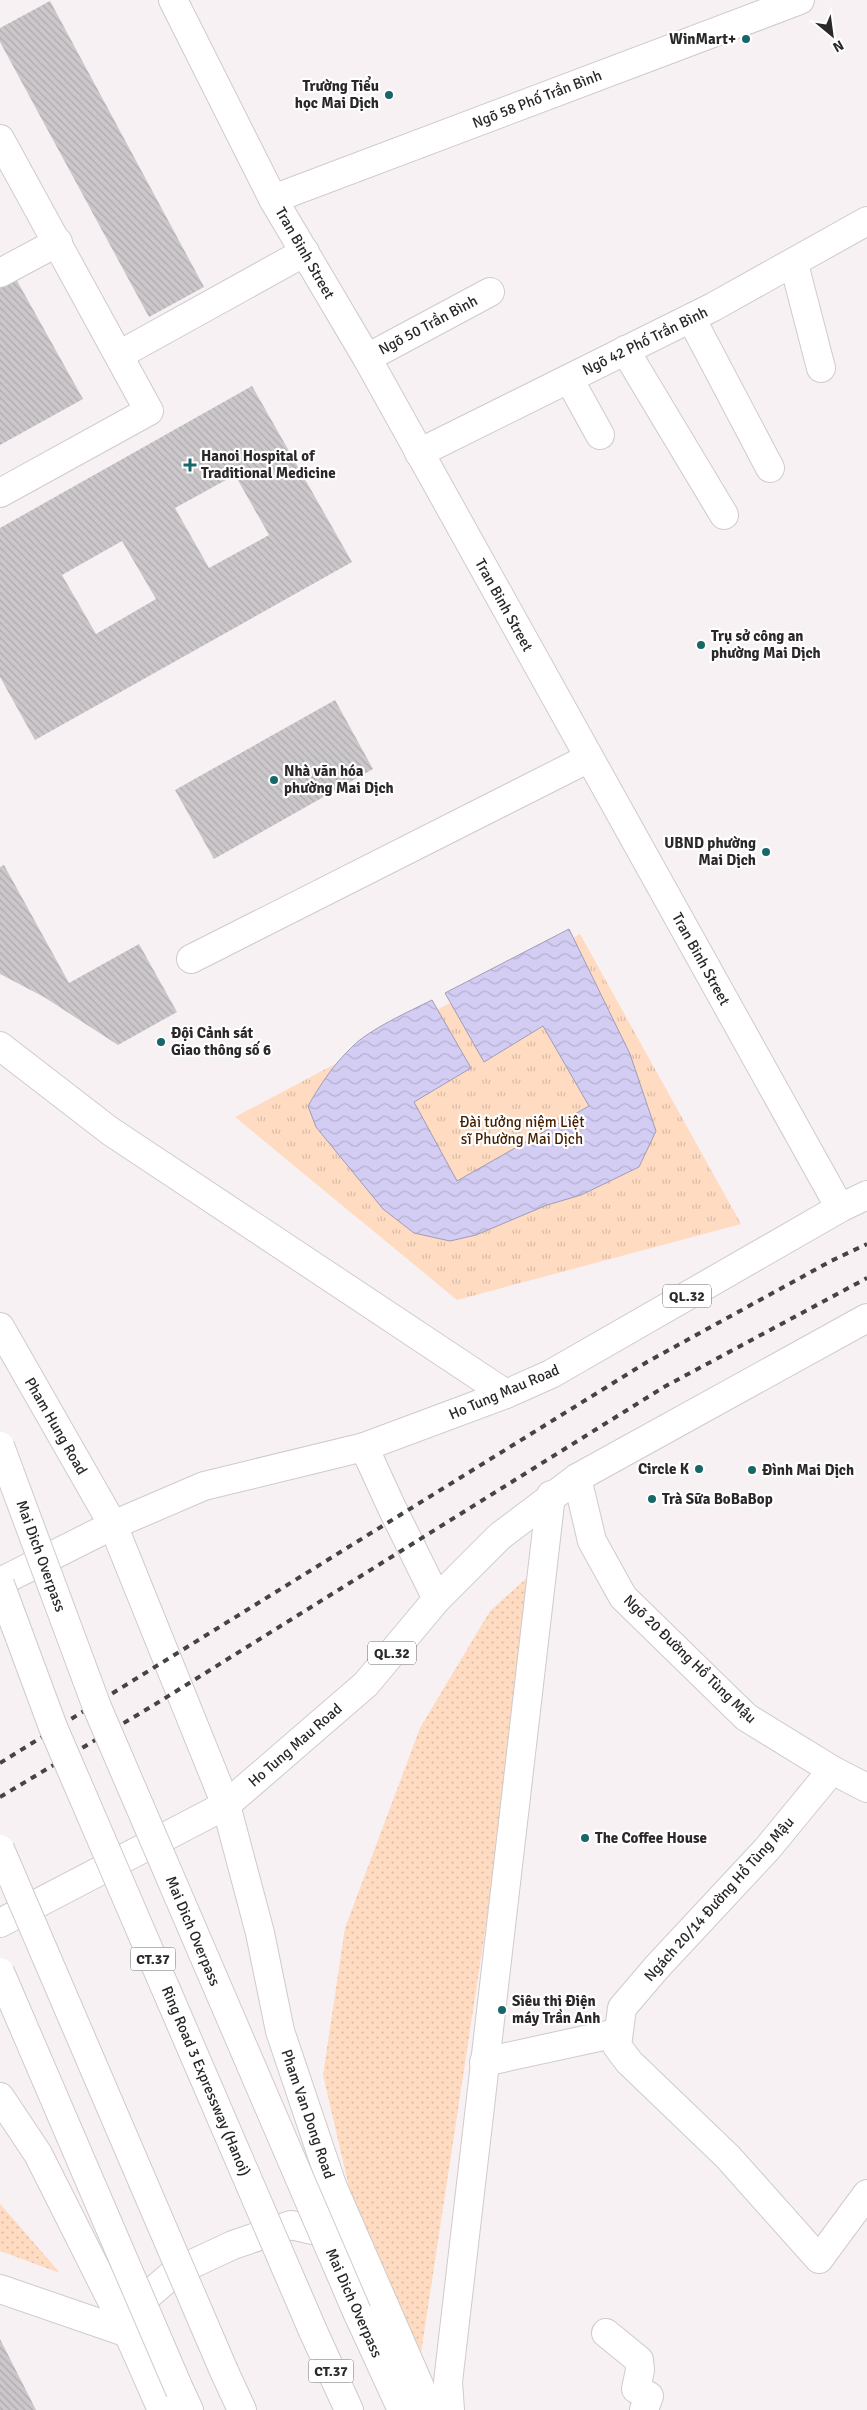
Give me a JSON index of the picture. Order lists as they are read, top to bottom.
{
  "streets": {
    "main road": [
      "Ngõ 58 Phố Trần Bình",
      "Tran Binh Street",
      "Ngõ 50 Trần Bình",
      "Ngõ 42 Phố Trần Bình",
      "QL.32",
      "Ho Tung Mau Road",
      "Pham Hung Road",
      "Mai Dich Overpass",
      "Ngõ 20 Đường Hồ Tùng Mậu",
      "Ngách 20/14 Đường Hồ Tùng Mậu",
      "CT.37",
      "Ring Road 3 Expressway (Hanoi)",
      "Pham Van Dong Road"
    ]
  },
  "crossings": [
    ["Ngõ 58 Phố Trần Bình", "Tran Binh Street"],
    ["Tran Binh Street", "Ngõ 50 Trần Bình"],
    ["Tran Binh Street", "Ngõ 42 Phố Trần Bình"],
    ["Tran Binh Street", "Ho Tung Mau Road"],
    ["Ho Tung Mau Road", "Pham Hung Road"],
    ["Ho Tung Mau Road", "Ngõ 20 Đường Hồ Tùng Mậu"],
    ["Ho Tung Mau Road", "Ring Road 3 Expressway (Hanoi)"],
    ["Ho Tung Mau Road", "Pham Van Dong Road"],
    ["Pham Hung Road", "Pham Van Dong Road"],
    ["Ngõ 20 Đường Hồ Tùng Mậu", "Ngách 20/14 Đường Hồ Tùng Mậu"]
  ],
  "parks": ["Đài tưởng niệm Liệt sĩ Phường Mai Dịch"],
  "places": {
    "other": [
      "WinMart+",
      "Trường Tiểu học Mai Dịch",
      "Trụ sở công an phường Mai Dịch",
      "Nhà văn hóa phường Mai Dịch",
      "UBND phường Mai Dịch",
      "Đội Cảnh sát Giao thông số 6",
      "Circle K",
      "Đình Mai Dịch",
      "Trà Sữa BoBaBop",
      "The Coffee House",
      "Siêu thị Điện máy Trần Anh"
    ],
    "health": ["Hanoi Hospital of Traditional Medicine"]
  },
  "north": "bottom right"
}
